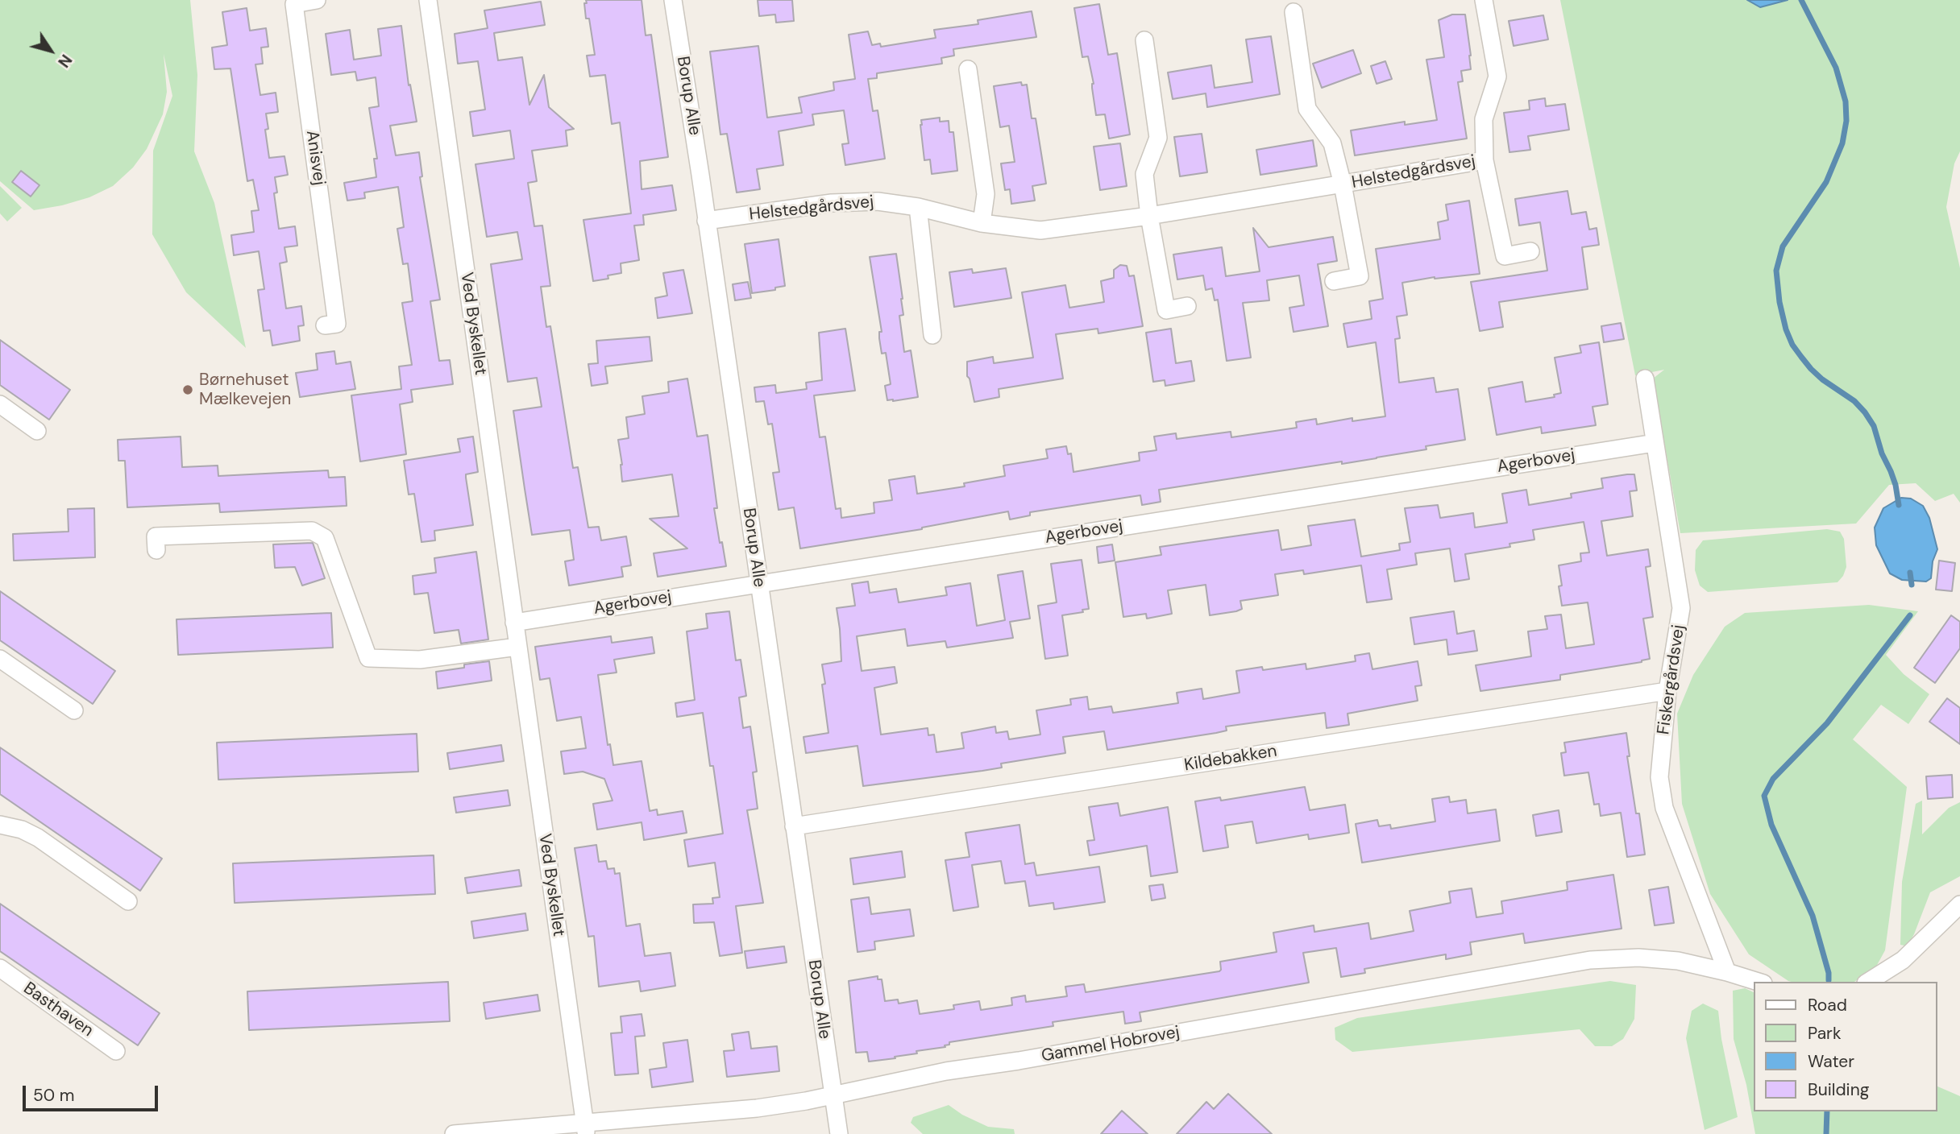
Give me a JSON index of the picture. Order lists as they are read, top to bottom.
{
  "streets": {
    "street": [
      "Borup Alle",
      "Anisvej",
      "Helstedgårdsvej",
      "Ved Byskellet",
      "Agerbovej",
      "Fiskergårdsvej",
      "Kildebakken",
      "Basthaven",
      "Gammel Hobrovej"
    ]
  },
  "crossings": [
    ["Borup Alle", "Helstedgårdsvej"],
    ["Borup Alle", "Agerbovej"],
    ["Borup Alle", "Kildebakken"],
    ["Borup Alle", "Gammel Hobrovej"],
    ["Ved Byskellet", "Agerbovej"],
    ["Ved Byskellet", "Gammel Hobrovej"],
    ["Agerbovej", "Fiskergårdsvej"],
    ["Fiskergårdsvej", "Kildebakken"],
    ["Fiskergårdsvej", "Gammel Hobrovej"]
  ],
  "places": ["Børnehuset Mælkevejen"],
  "legend": [
    "Road",
    "Park",
    "Water",
    "Building"
  ],
  "scale_bar": "50 m",
  "north": "bottom right"
}
